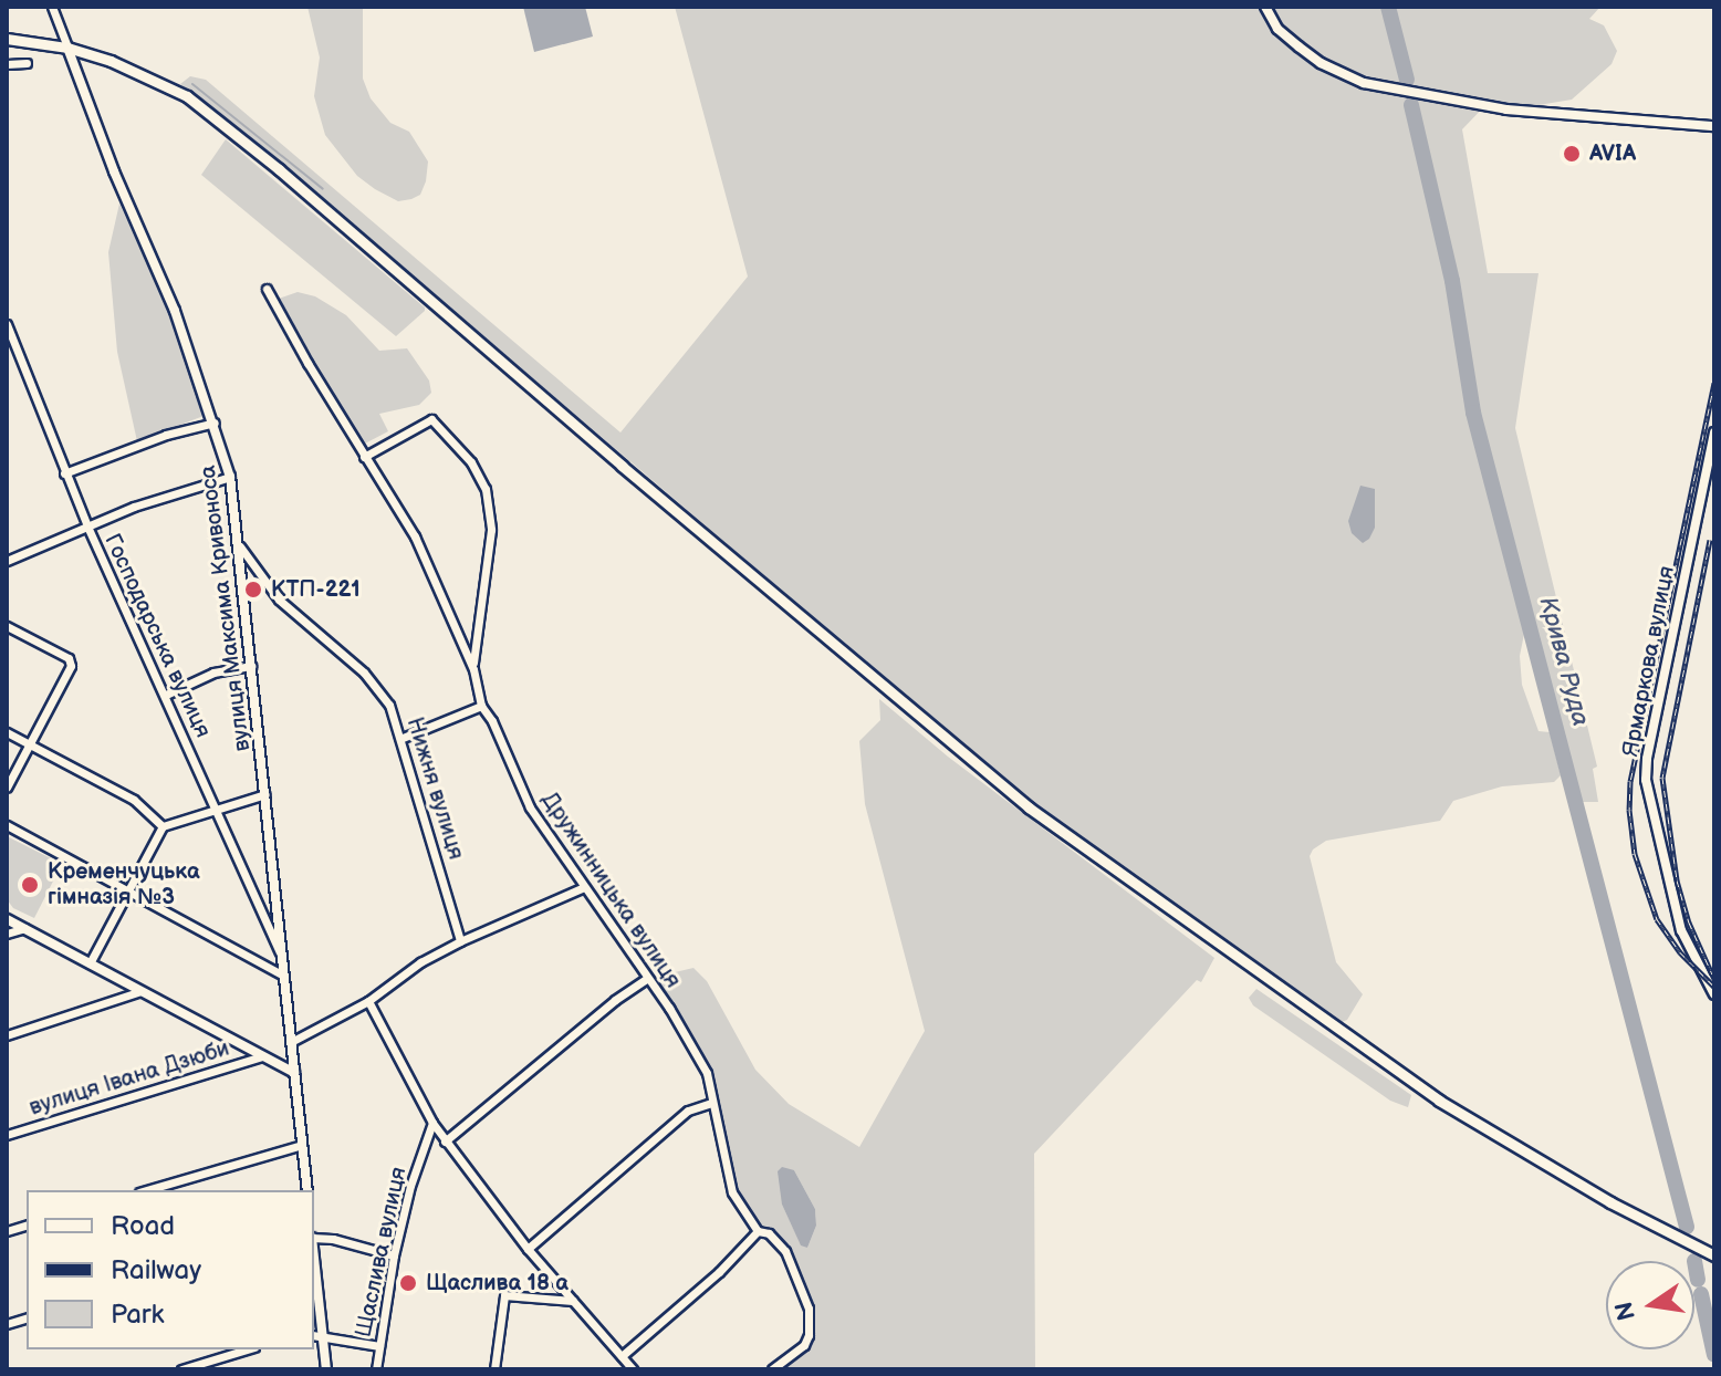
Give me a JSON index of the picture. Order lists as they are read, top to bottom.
{
  "streets": {
    "street": [
      "вулиця Максима Кривоноса",
      "Господарська вулиця",
      "Ярмаркова вулиця",
      "Нижня вулиця",
      "Дружинницька вулиця",
      "вулиця Івана Дзюби",
      "Щаслива вулиця"
    ]
  },
  "crossings": [
    ["вулиця Максима Кривоноса", "Господарська вулиця"],
    ["вулиця Максима Кривоноса", "Нижня вулиця"]
  ],
  "water": ["Крива Руда"],
  "places": [
    "AVIA",
    "КТП-221",
    "Кременчуцька гімназія №3",
    "Щаслива 18 а"
  ],
  "legend": ["Road", "Railway", "Park"],
  "north": "left"
}
